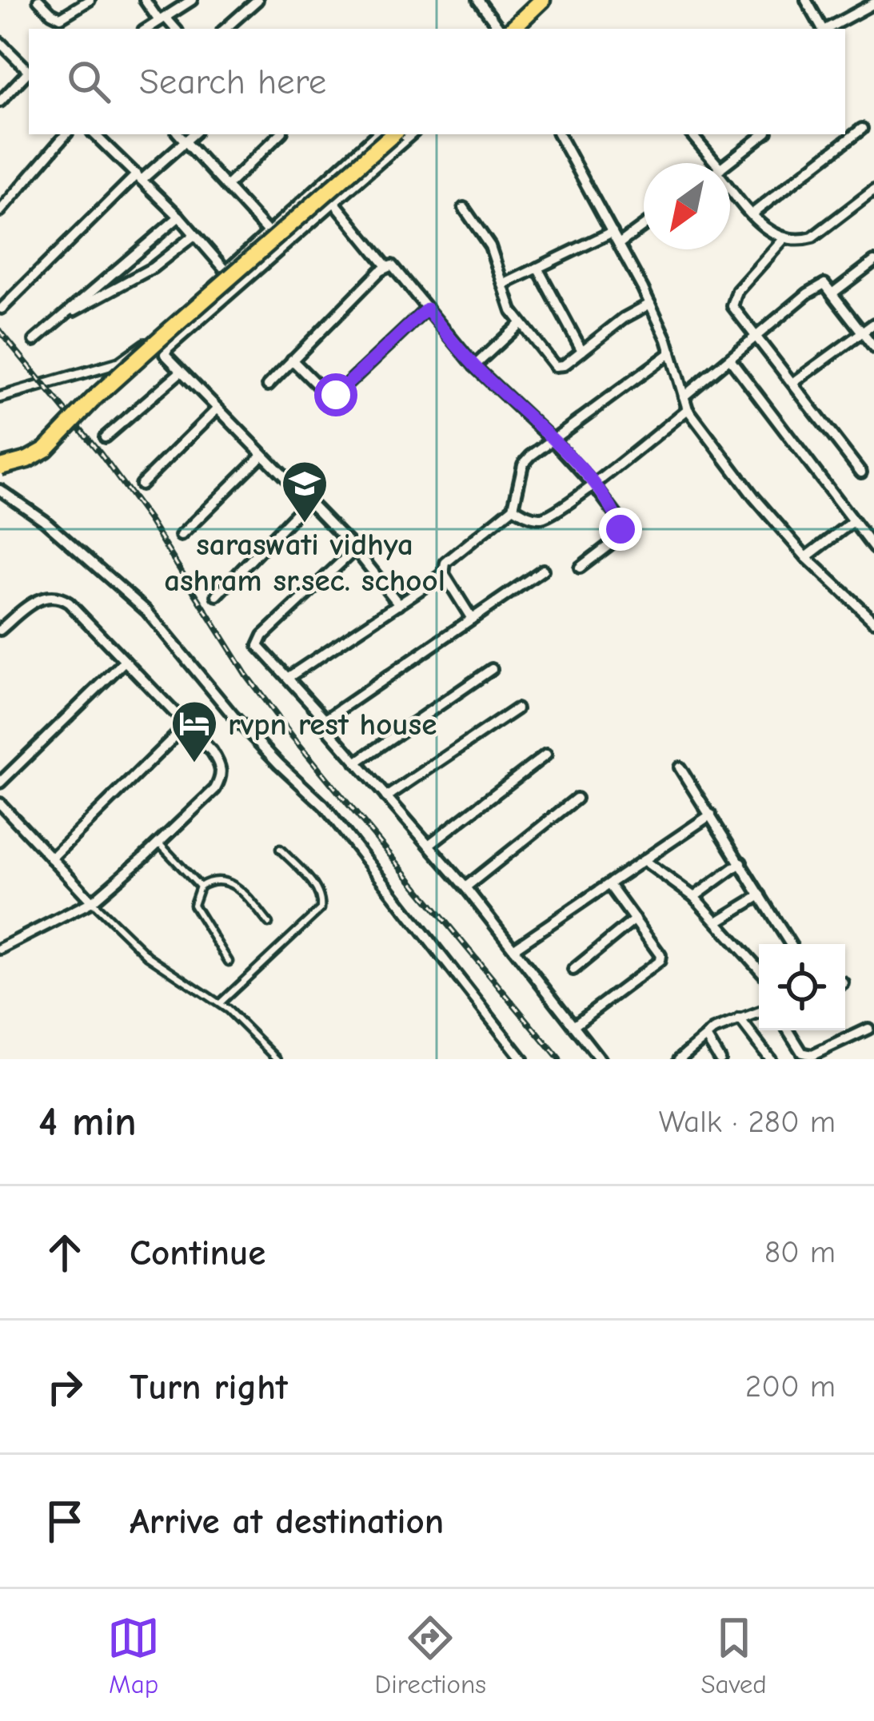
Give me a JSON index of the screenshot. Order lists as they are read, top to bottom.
{
  "places": {
    "school or university": ["saraswati vidhya ashram sr.sec. school"],
    "hotel": ["rvpn rest house"]
  },
  "north": "bottom left",
  "page": {
    "search": "Search here",
    "heading": ["4 min", "Walk · 280 m"],
    "list": [
      ["Continue", "80 m"],
      ["Turn right", "200 m"],
      "Arrive at destination"
    ],
    "nav": ["Map", "Directions", "Saved"]
  }
}
